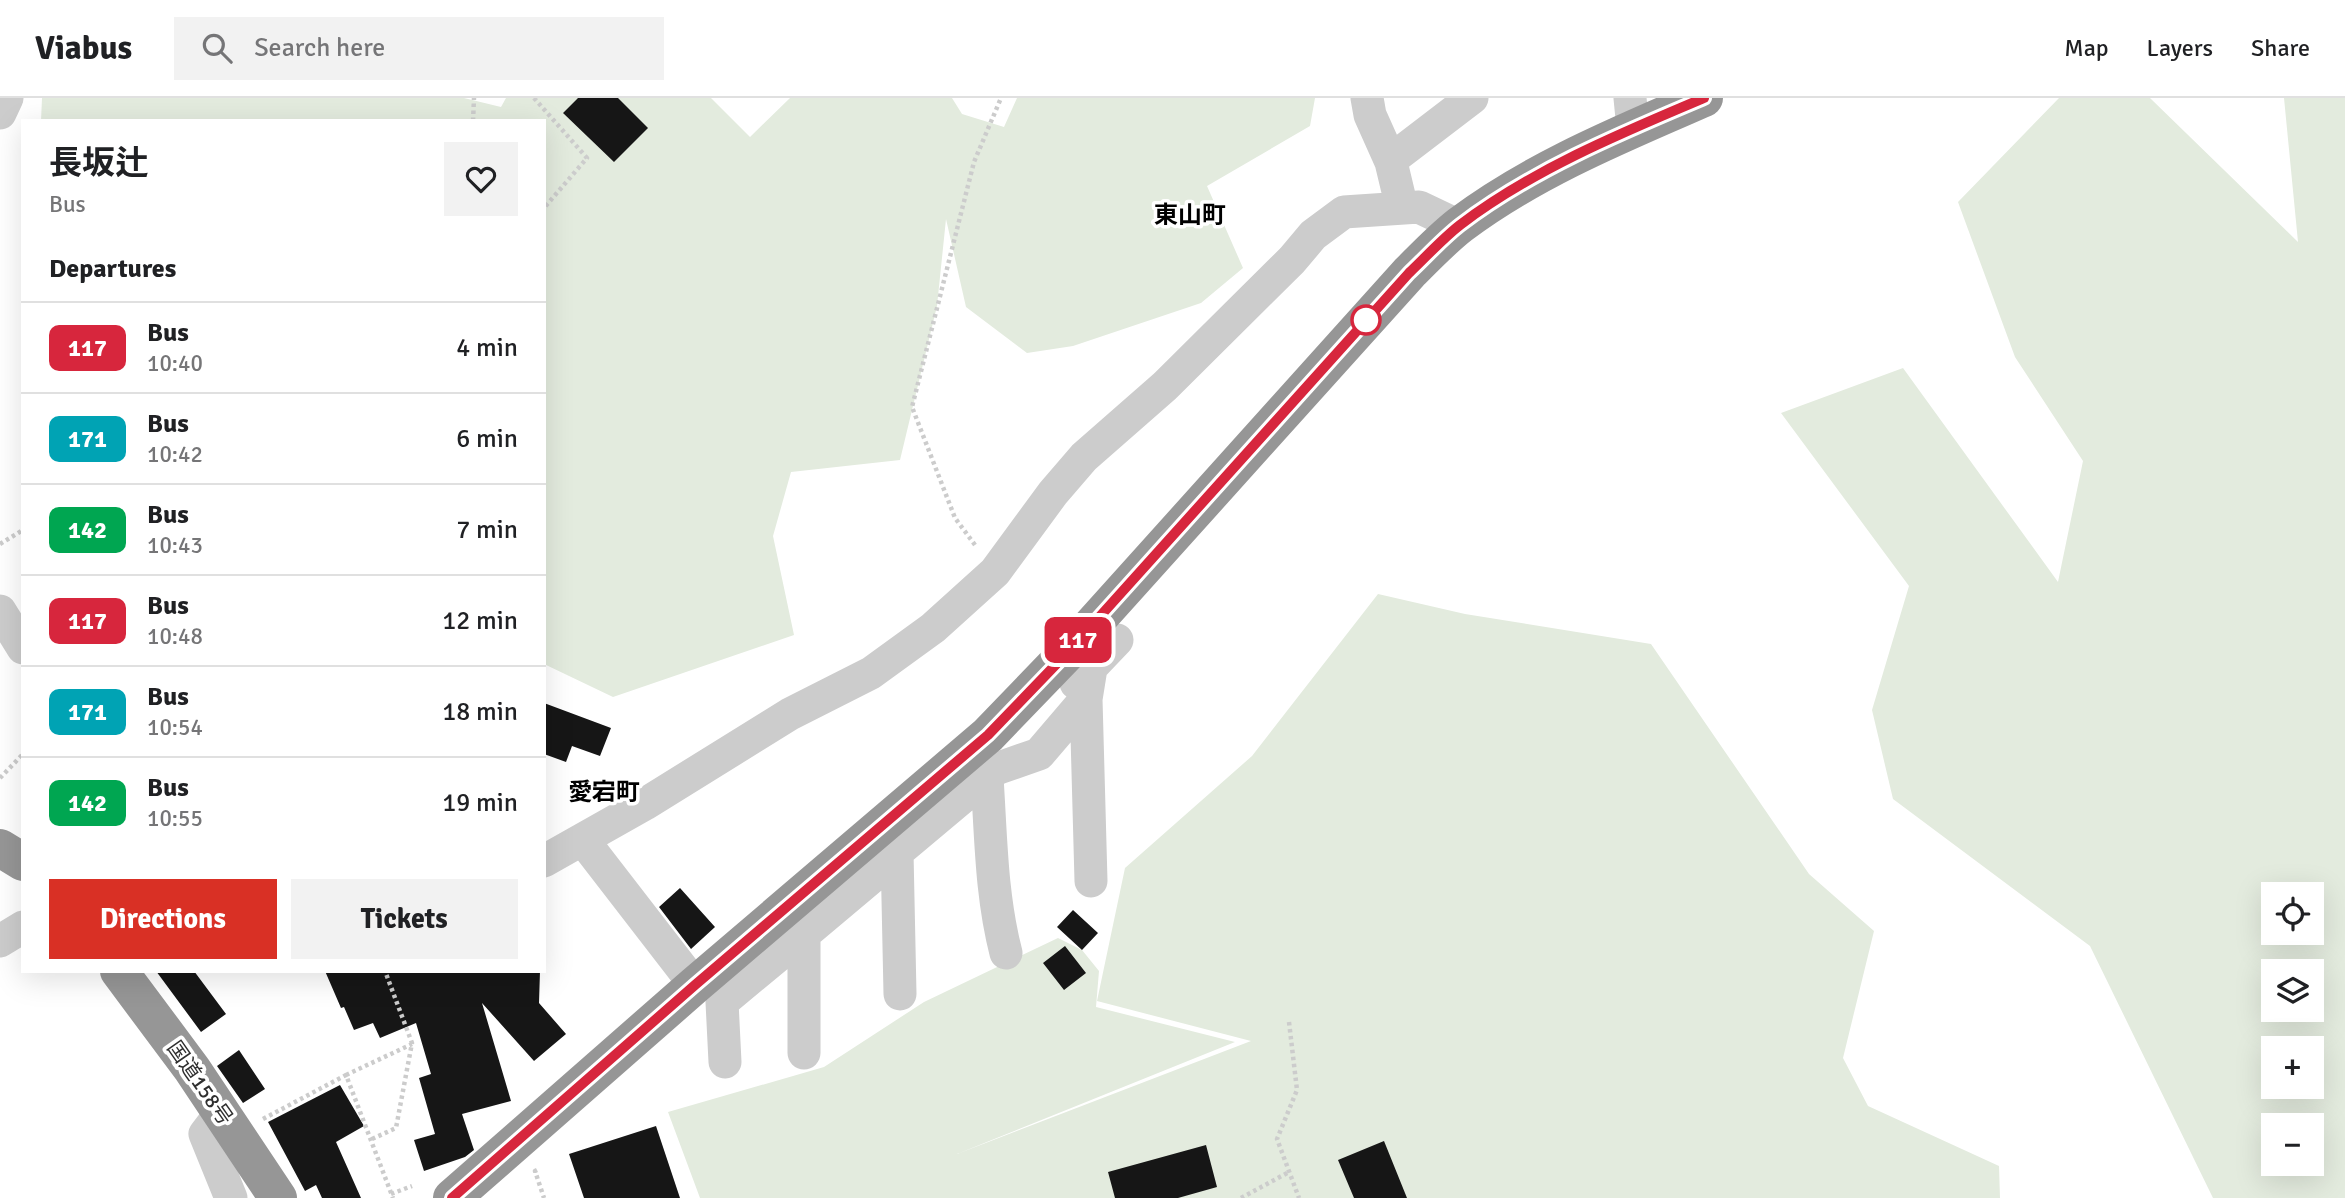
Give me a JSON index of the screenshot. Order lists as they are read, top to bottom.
{
  "streets": {
    "highway": ["国道158号"]
  },
  "districts": ["東山町", "愛宕町"],
  "lines": ["bus line 117"],
  "page": {
    "header": "Viabus",
    "search": "Search here",
    "nav": ["Map", "Layers", "Share"],
    "on_map": "117",
    "heading": [
      ["長坂辻", "Bus"],
      "Departures"
    ],
    "list": [
      {
        "mark": "117",
        "name": "Bus",
        "note": "10:40",
        "value": "4 min"
      },
      {
        "mark": "171",
        "name": "Bus",
        "note": "10:42",
        "value": "6 min"
      },
      {
        "mark": "142",
        "name": "Bus",
        "note": "10:43",
        "value": "7 min"
      },
      {
        "mark": "117",
        "name": "Bus",
        "note": "10:48",
        "value": "12 min"
      },
      {
        "mark": "171",
        "name": "Bus",
        "note": "10:54",
        "value": "18 min"
      },
      {
        "mark": "142",
        "name": "Bus",
        "note": "10:55",
        "value": "19 min"
      }
    ],
    "buttons": ["Directions", "Tickets"],
    "map_buttons": ["+", "−"]
  }
}
